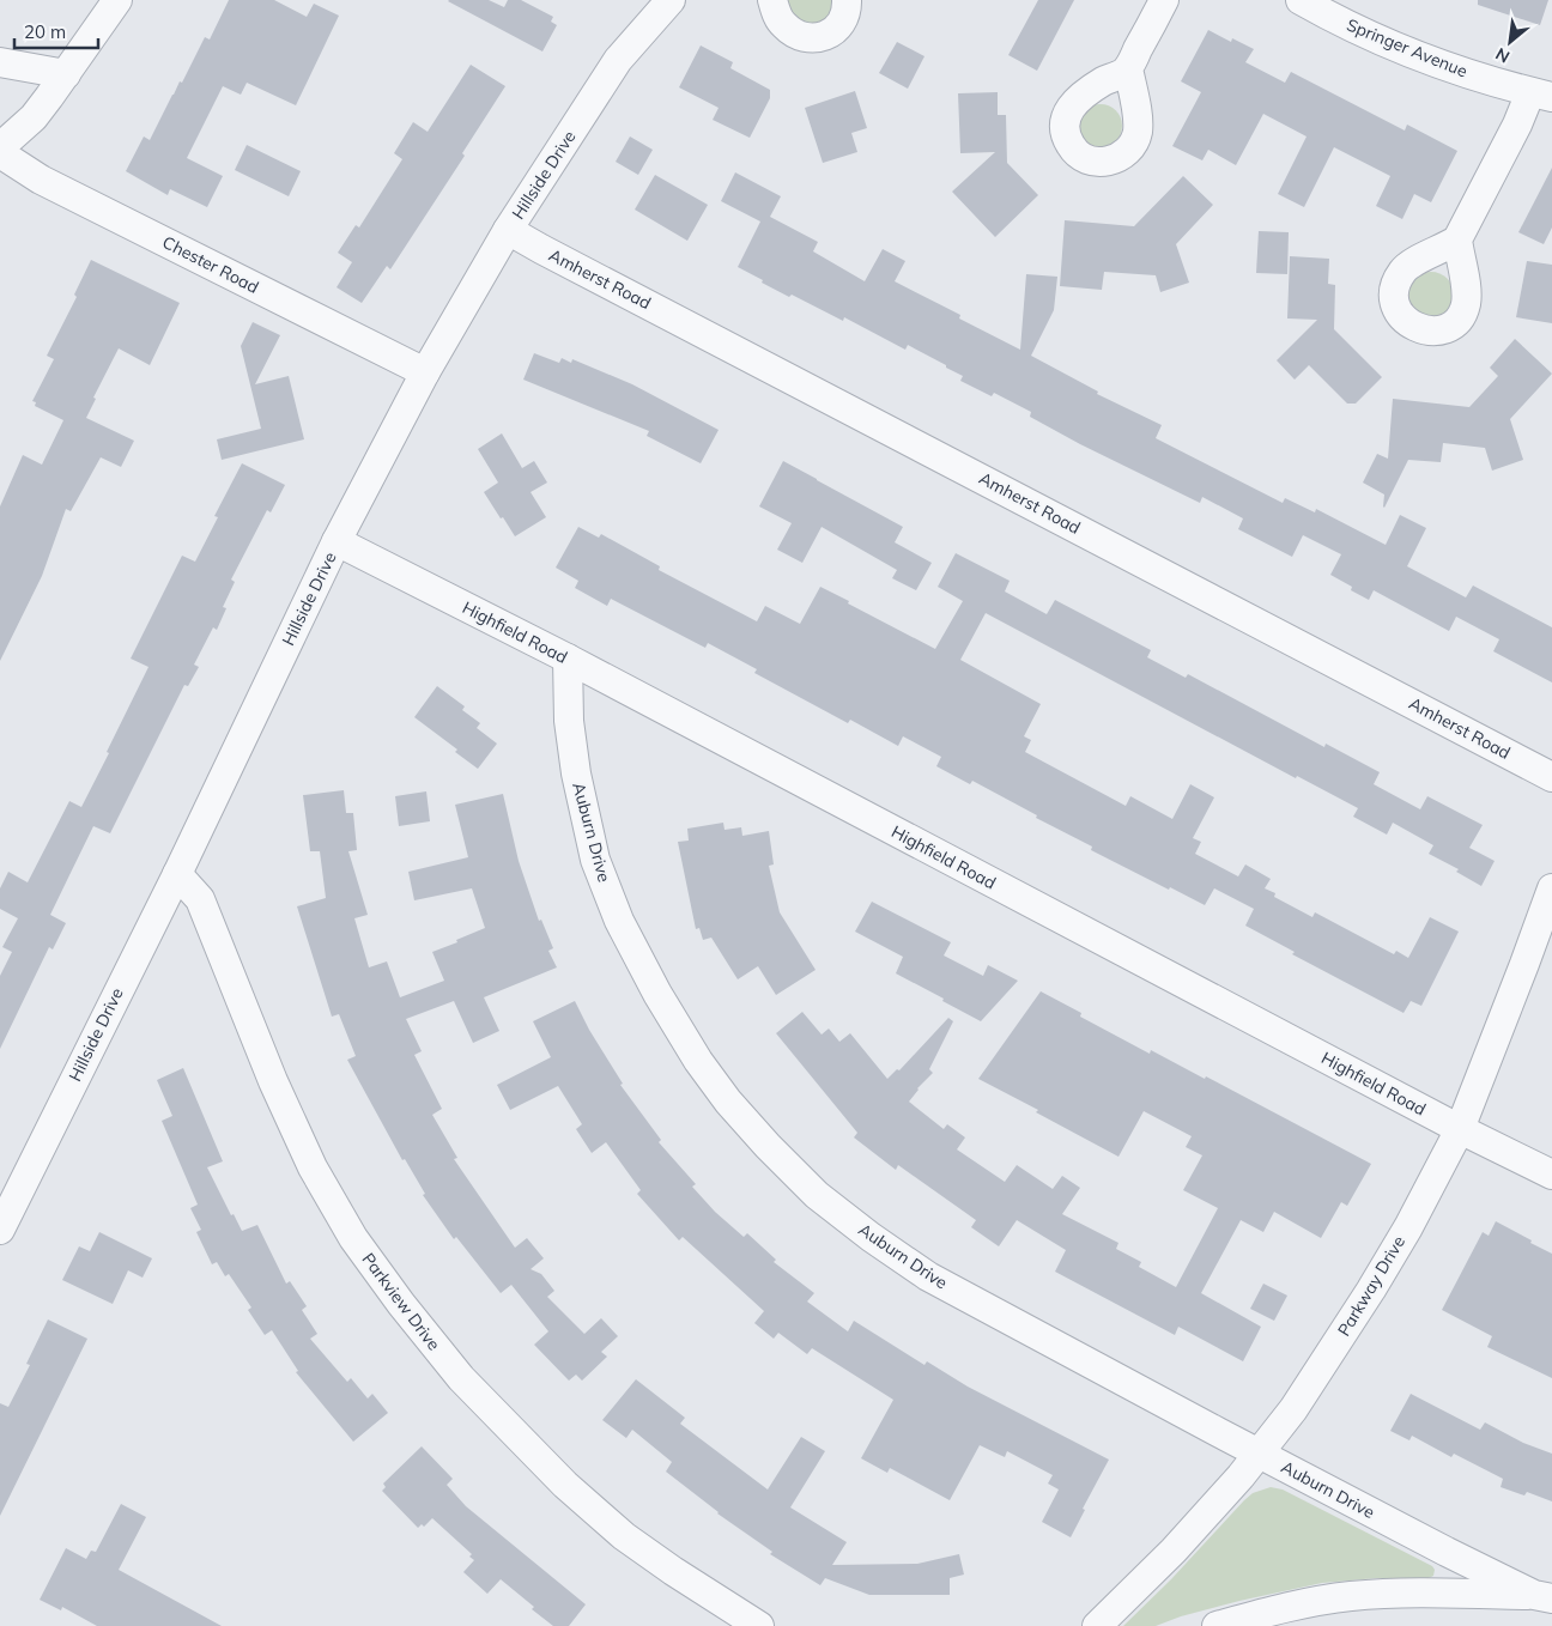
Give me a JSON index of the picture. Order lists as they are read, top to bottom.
{
  "streets": {
    "street": [
      "Springer Avenue",
      "Hillside Drive",
      "Chester Road",
      "Amherst Road",
      "Highfield Road",
      "Auburn Drive",
      "Parkway Drive",
      "Parkview Drive"
    ]
  },
  "crossings": [
    ["Hillside Drive", "Chester Road"],
    ["Hillside Drive", "Amherst Road"],
    ["Hillside Drive", "Highfield Road"],
    ["Hillside Drive", "Parkview Drive"],
    ["Highfield Road", "Auburn Drive"],
    ["Highfield Road", "Parkway Drive"],
    ["Auburn Drive", "Parkway Drive"]
  ],
  "scale_bar": "20 m",
  "north": "bottom left"
}
